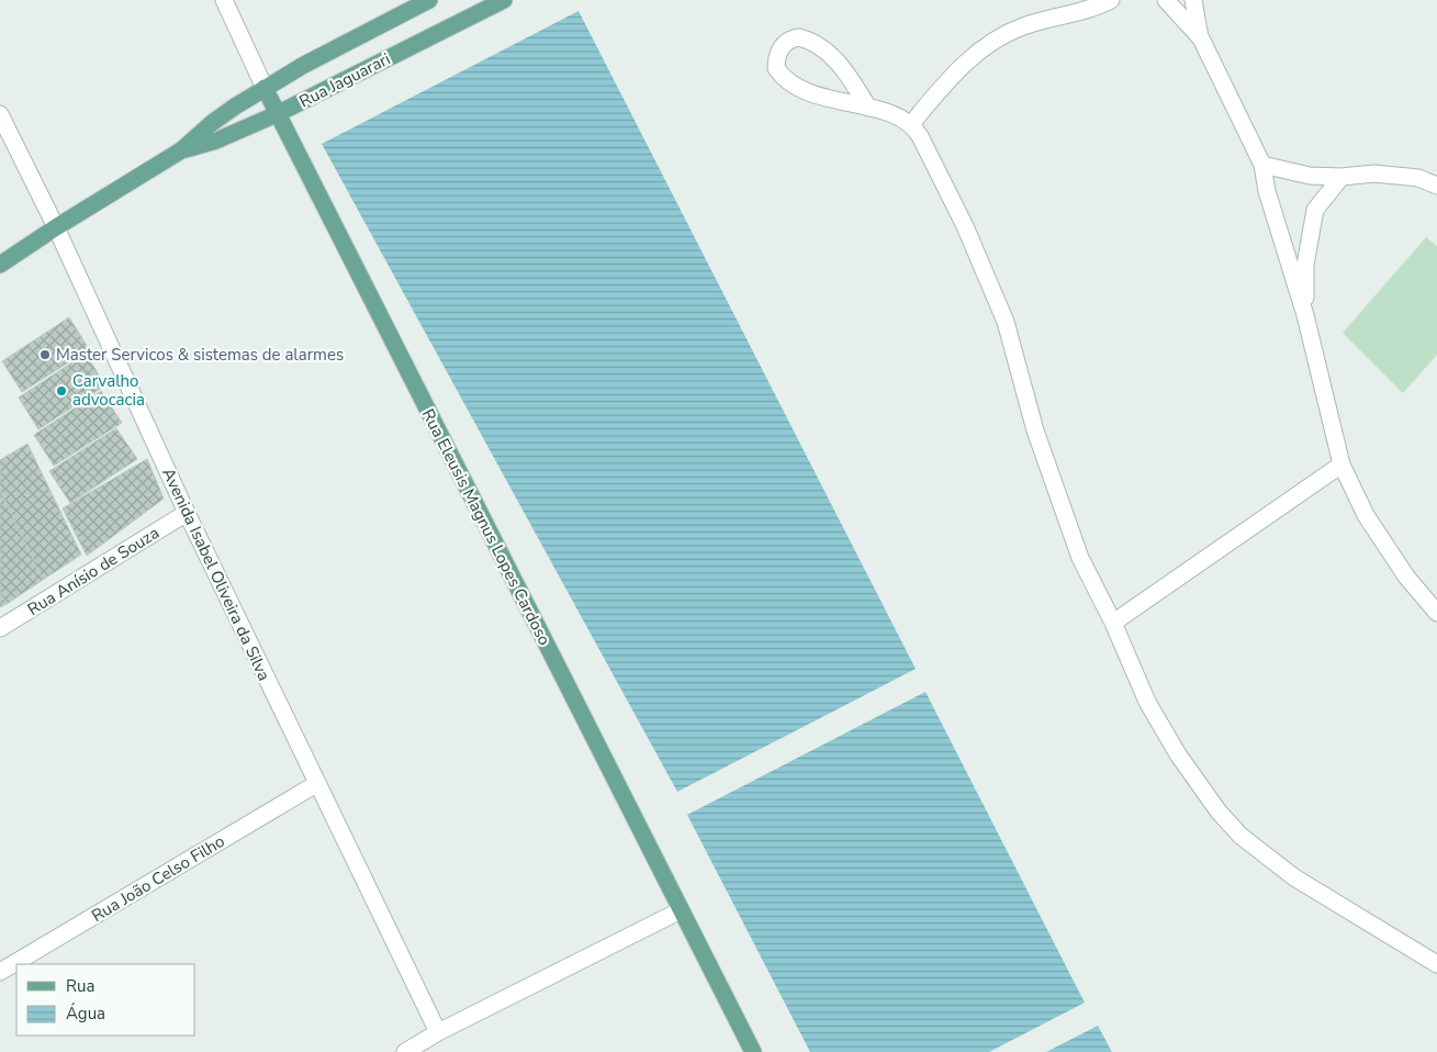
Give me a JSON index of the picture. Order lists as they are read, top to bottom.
{
  "streets": {
    "main road": ["Rua Jaguarari", "Rua Eleusis Magnus Lopes Cardoso"],
    "street": ["Rua Anísio de Souza", "Avenida Isabel Oliveira da Silva", "Rua João Celso Filho"]
  },
  "crossings": [
    ["Rua Jaguarari", "Rua Eleusis Magnus Lopes Cardoso"],
    ["Rua Jaguarari", "Avenida Isabel Oliveira da Silva"],
    ["Rua Anísio de Souza", "Avenida Isabel Oliveira da Silva"],
    ["Avenida Isabel Oliveira da Silva", "Rua João Celso Filho"]
  ],
  "places": ["Master Servicos & sistemas de alarmes", "Carvalho advocacia"],
  "legend": ["Rua", "Água"]
}
